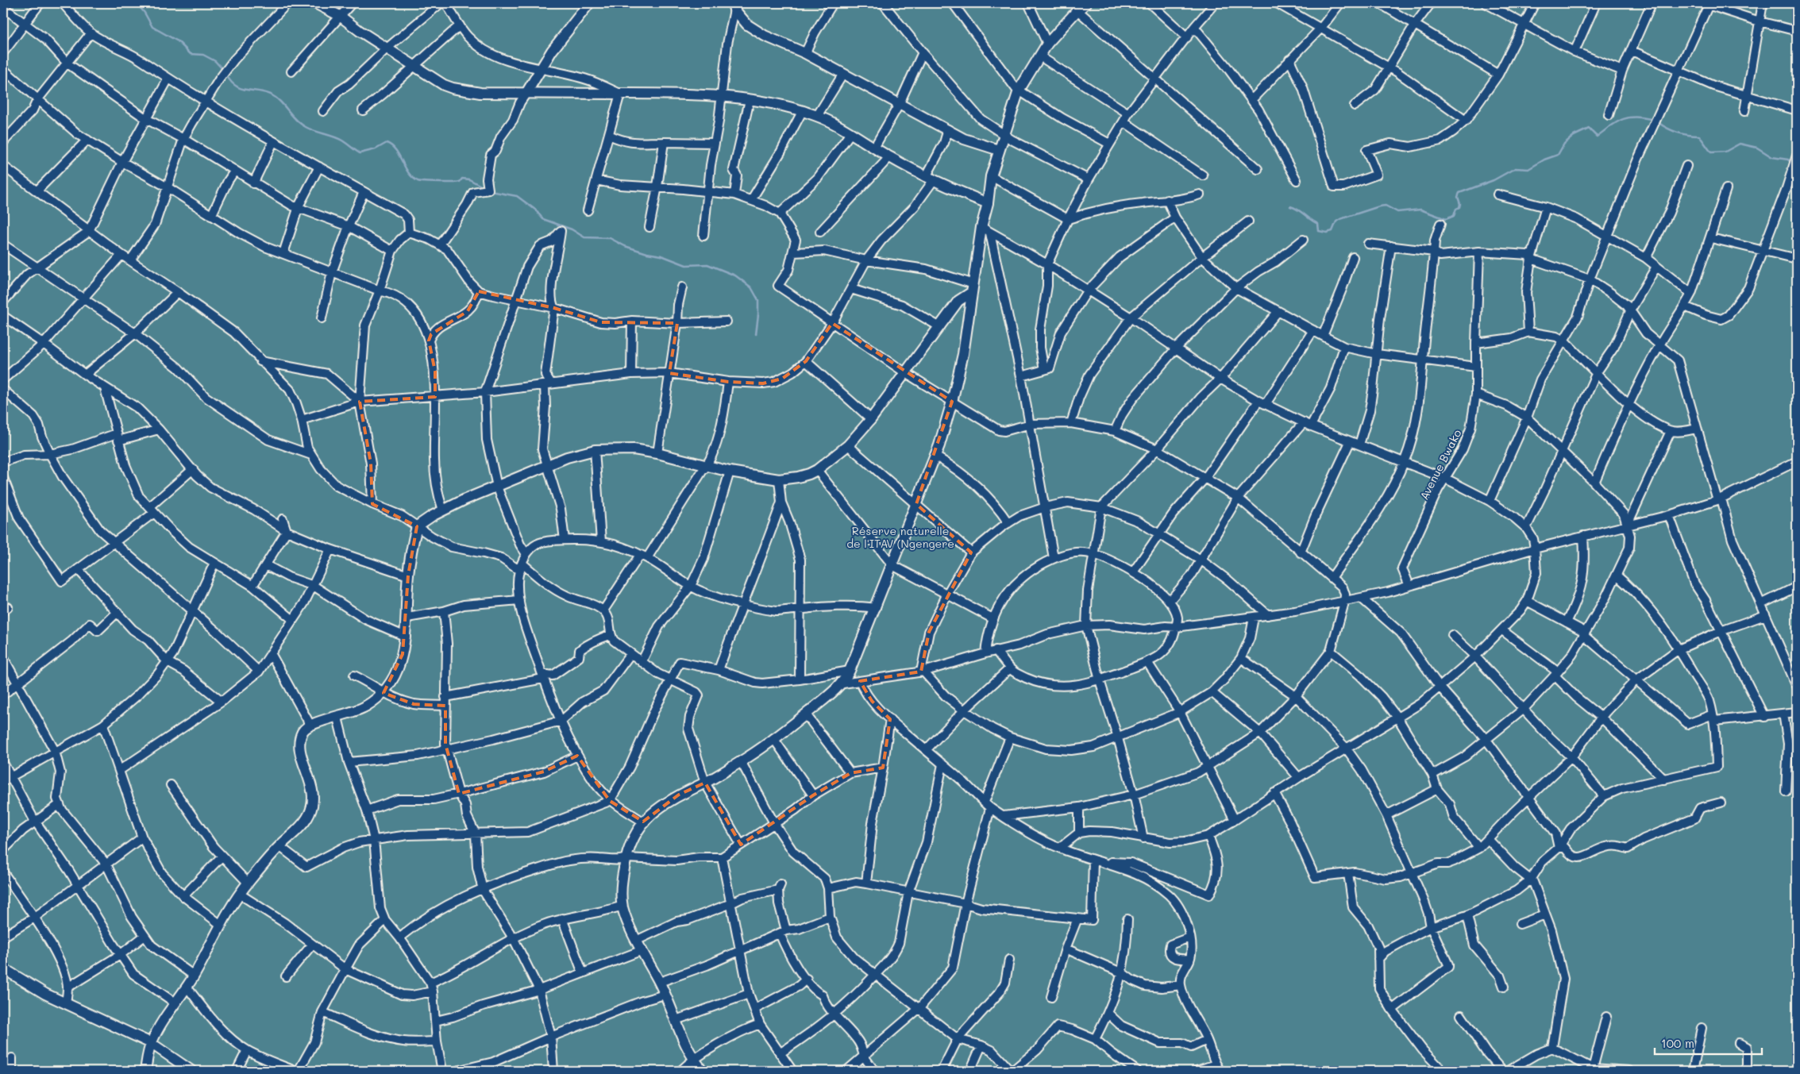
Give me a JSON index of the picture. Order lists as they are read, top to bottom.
{
  "streets": {
    "street": ["Avenue Bwako"]
  },
  "parks": ["Réserve naturelle de l'ITAV (Ngengere"],
  "scale_bar": "100 m"
}
